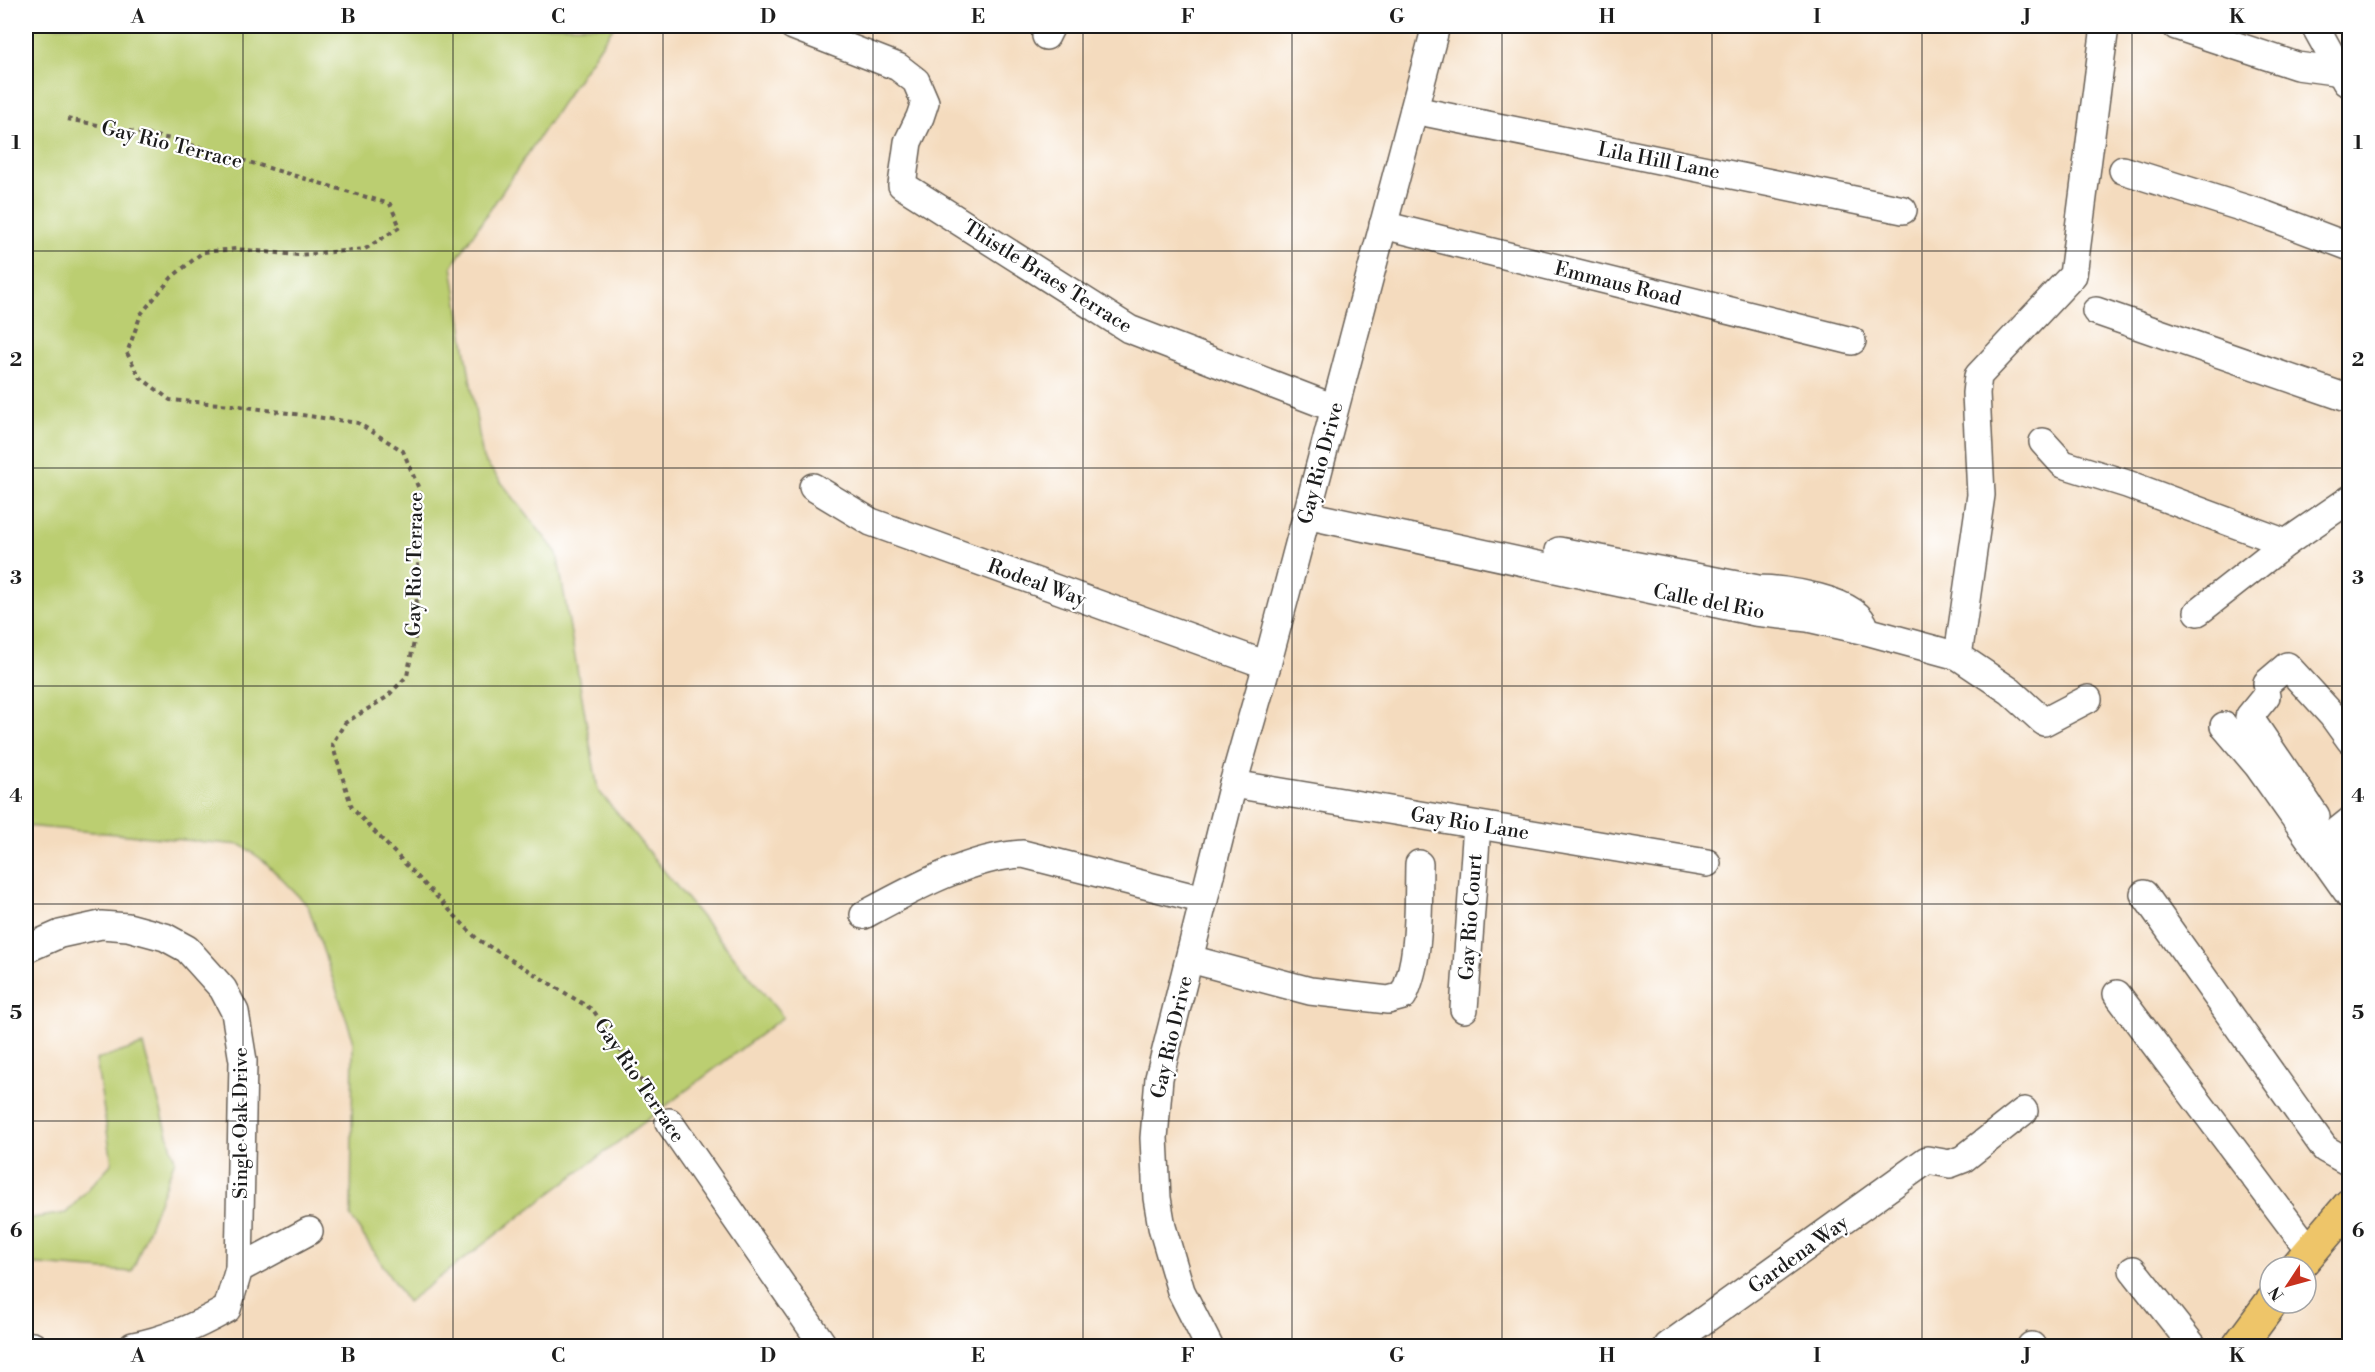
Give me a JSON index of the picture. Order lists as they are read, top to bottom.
{
  "streets": {
    "street": [
      "Gay Rio Terrace",
      "Lila Hill Lane",
      "Thistle Braes Terrace",
      "Emmaus Road",
      "Gay Rio Drive",
      "Rodeal Way",
      "Calle del Rio",
      "Gay Rio Lane",
      "Gay Rio Court",
      "Single Oak Drive",
      "Gardena Way"
    ]
  },
  "crossings": [
    ["Lila Hill Lane", "Gay Rio Drive"],
    ["Thistle Braes Terrace", "Gay Rio Drive"],
    ["Emmaus Road", "Gay Rio Drive"],
    ["Gay Rio Drive", "Rodeal Way"],
    ["Gay Rio Drive", "Calle del Rio"],
    ["Gay Rio Drive", "Gay Rio Lane"],
    ["Gay Rio Lane", "Gay Rio Court"]
  ],
  "north": "bottom left",
  "grid": {
    "columns": [
      "A",
      "B",
      "C",
      "D",
      "E",
      "F",
      "G",
      "H",
      "I",
      "J",
      "K"
    ],
    "rows": [
      "1",
      "2",
      "3",
      "4",
      "5",
      "6"
    ]
  }
}
